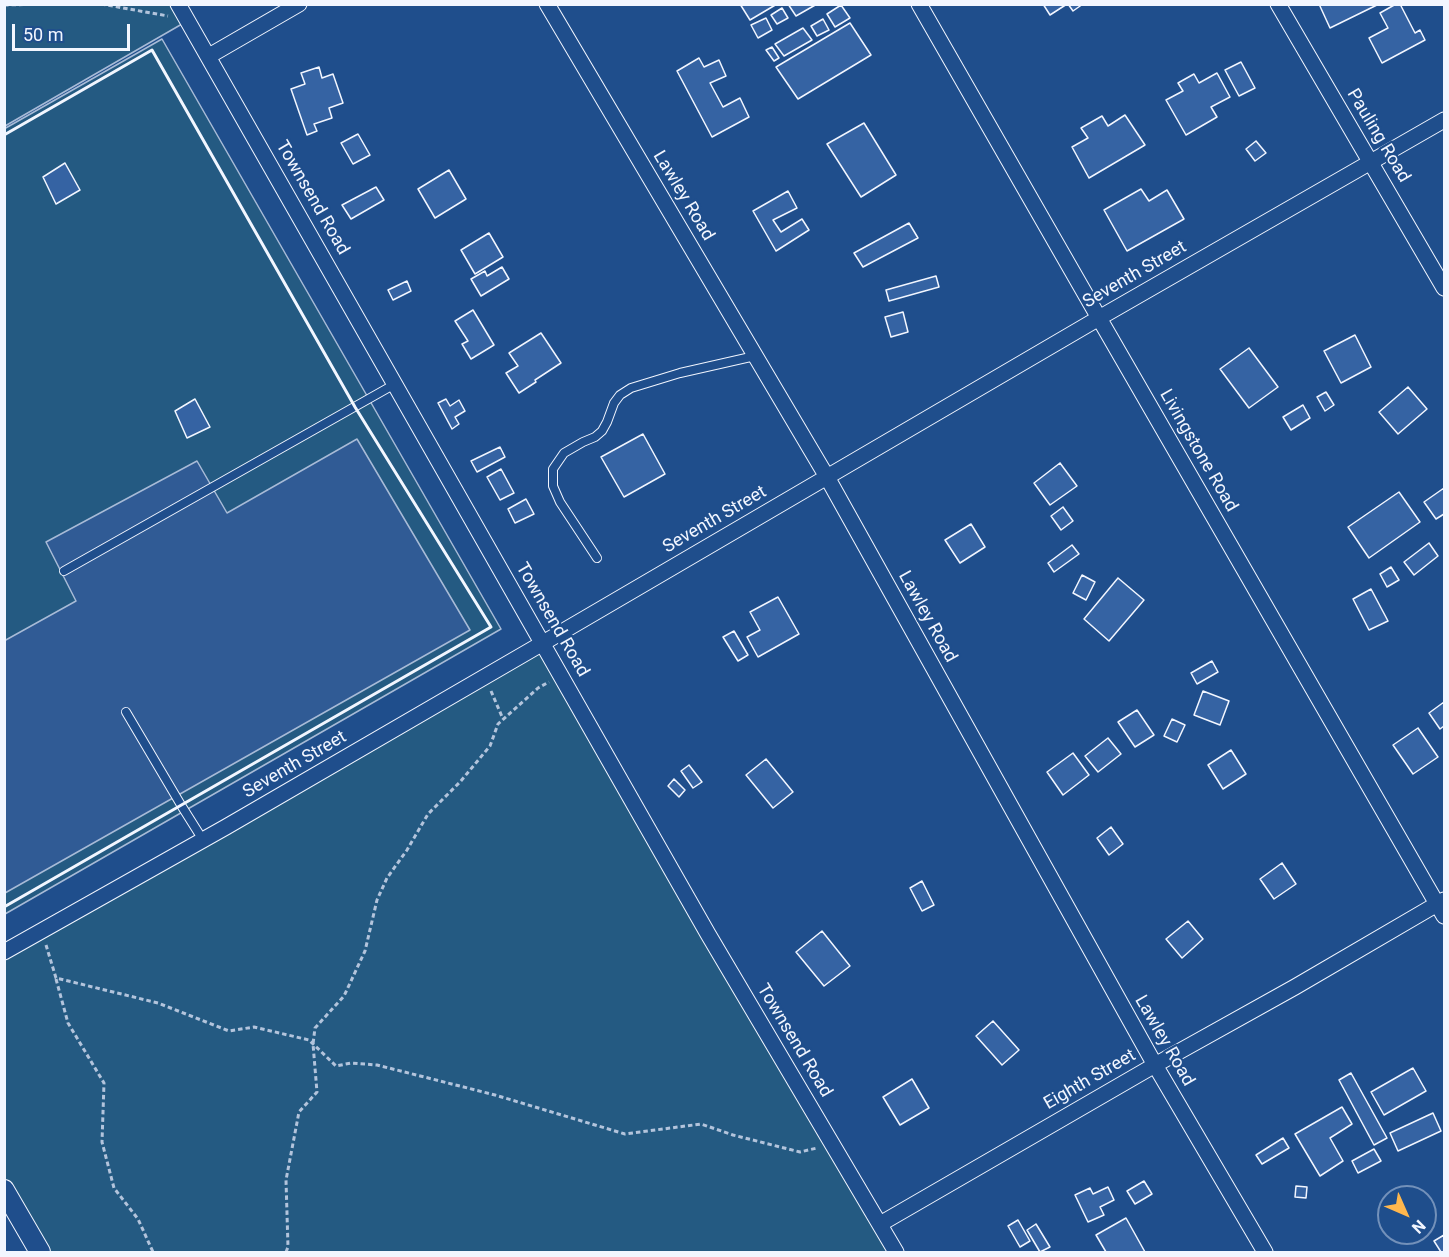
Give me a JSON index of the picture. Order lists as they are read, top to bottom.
{
  "streets": {
    "street": [
      "Pauling Road",
      "Lawley Road",
      "Townsend Road",
      "Seventh Street",
      "Livingstone Road",
      "Eighth Street"
    ]
  },
  "crossings": [
    ["Pauling Road", "Seventh Street"],
    ["Lawley Road", "Seventh Street"],
    ["Lawley Road", "Eighth Street"],
    ["Townsend Road", "Seventh Street"],
    ["Townsend Road", "Eighth Street"],
    ["Seventh Street", "Livingstone Road"],
    ["Livingstone Road", "Eighth Street"]
  ],
  "scale_bar": "50 m",
  "north": "bottom right"
}
